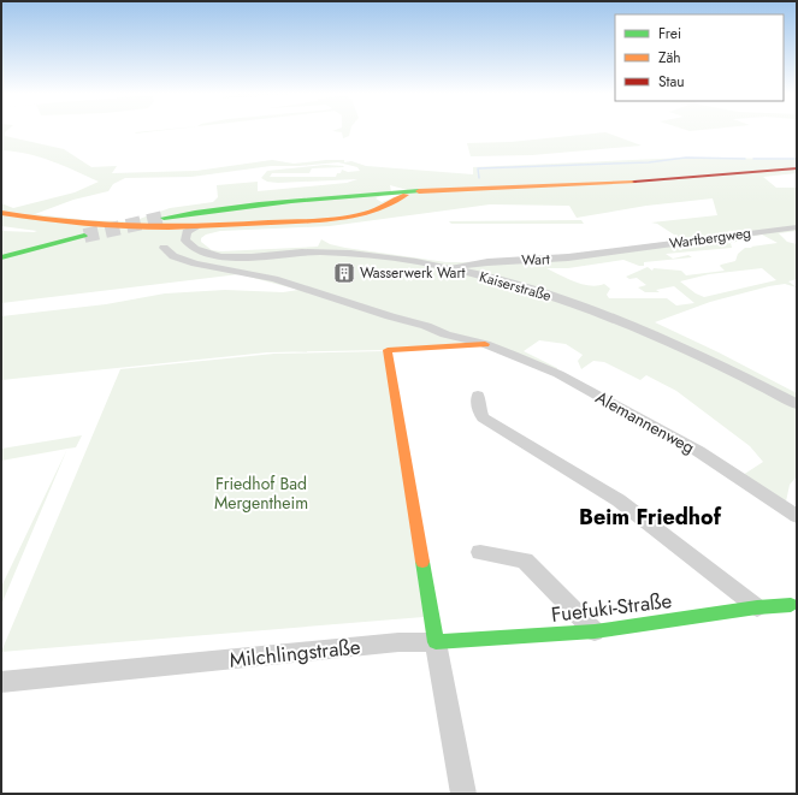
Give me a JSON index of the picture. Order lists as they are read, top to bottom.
{
  "streets": {
    "main road": ["Fuefuki-Straße"],
    "street": [
      "Wartbergweg",
      "Wart",
      "Kaiserstraße",
      "Alemannenweg",
      "Milchlingstraße"
    ]
  },
  "crossings": [
    ["Wartbergweg", "Wart"],
    ["Wart", "Kaiserstraße"],
    ["Kaiserstraße", "Alemannenweg"],
    ["Fuefuki-Straße", "Milchlingstraße"]
  ],
  "districts": ["Beim Friedhof"],
  "parks": ["Friedhof Bad Mergentheim"],
  "places": {
    "building": ["Wasserwerk Wart"]
  },
  "legend": ["Frei", "Zäh", "Stau"]
}
